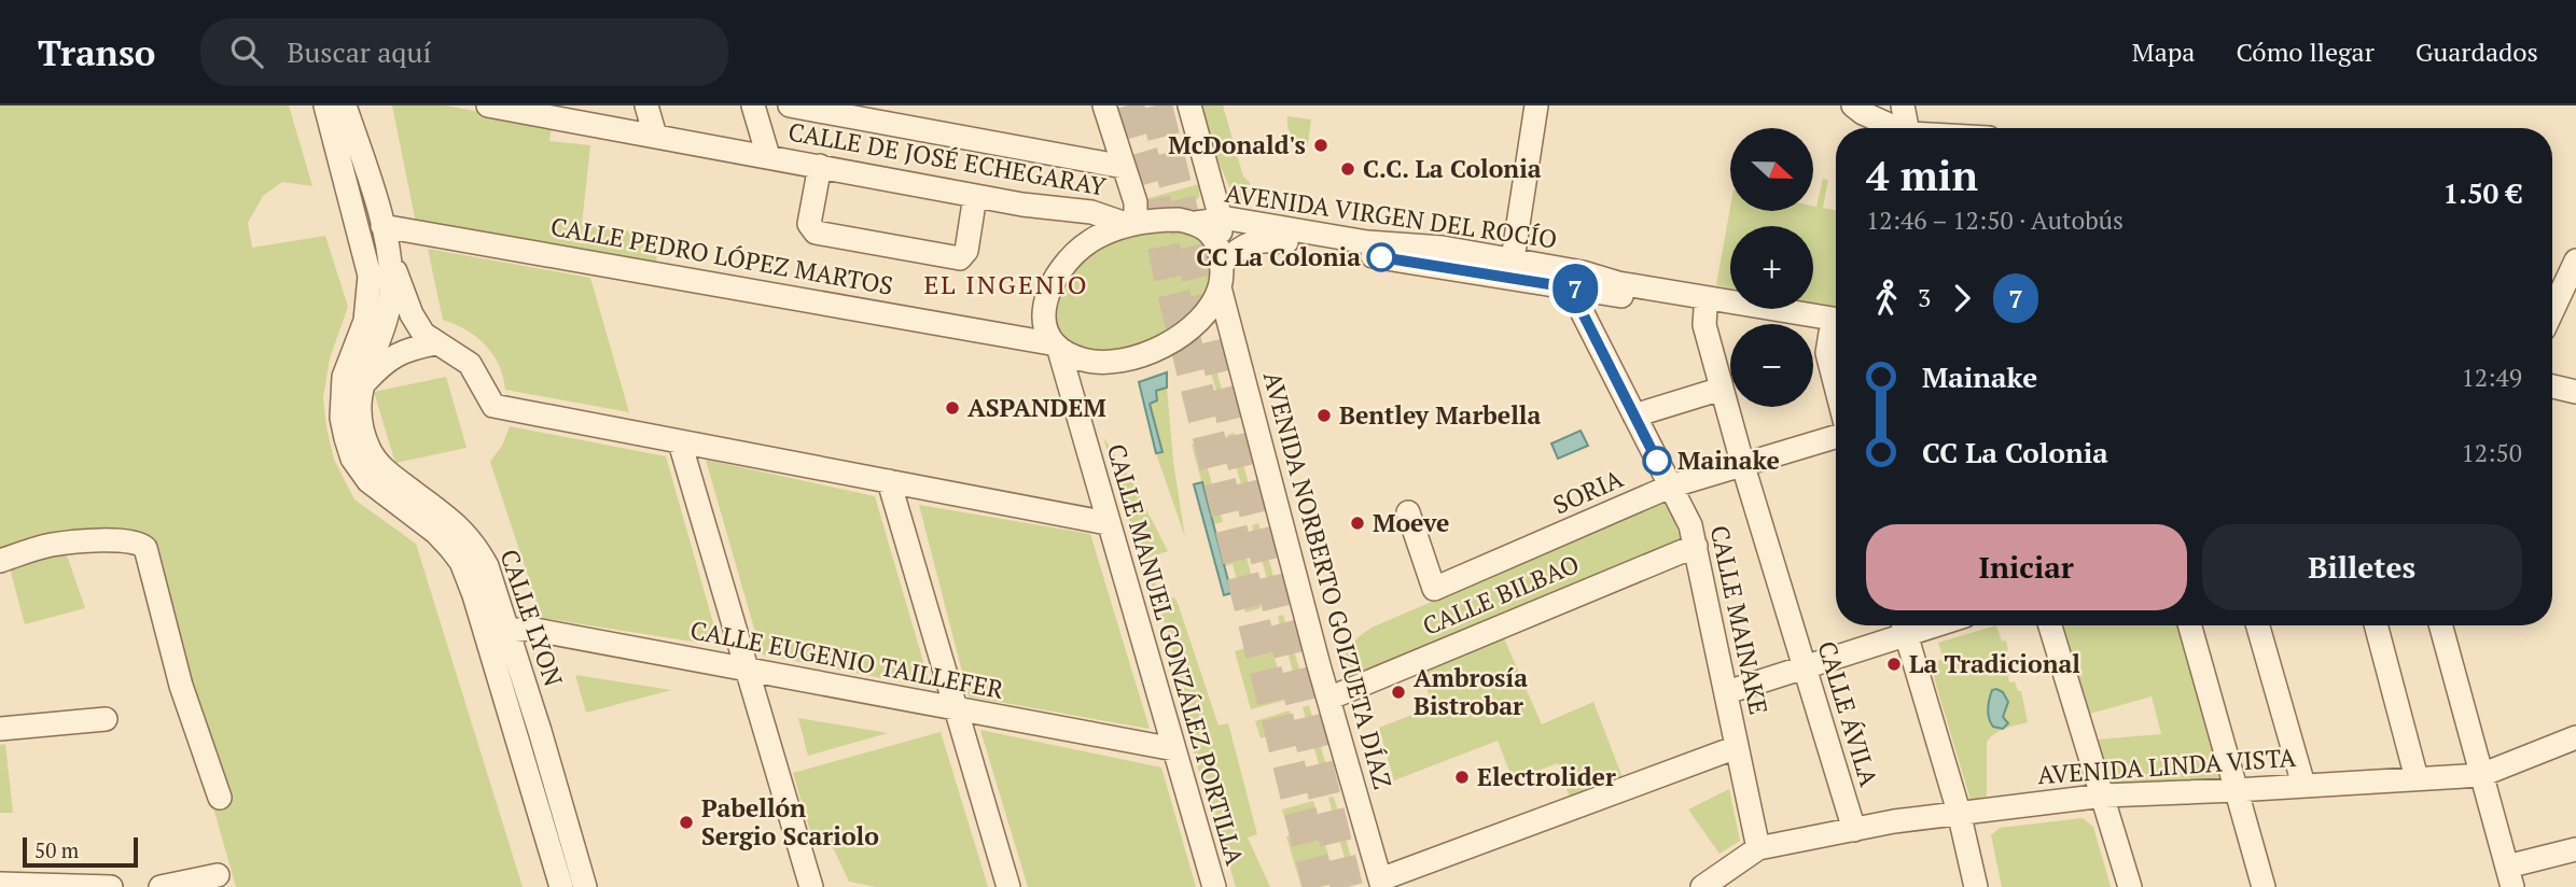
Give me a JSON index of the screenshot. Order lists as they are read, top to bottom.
{
  "streets": {
    "street": [
      "CALLE DE JOSÉ ECHEGARAY",
      "AVENIDA VIRGEN DEL ROCÍO",
      "CALLE PEDRO LÓPEZ MARTOS",
      "SORIA",
      "AVENIDA NORBERTO GOIZUETA DÍAZ",
      "CALLE BILBAO",
      "CALLE LYON",
      "CALLE MAINAKE",
      "CALLE MANUEL GONZÁLEZ PORTILLA",
      "CALLE EUGENIO TAILLEFER",
      "CALLE ÁVILA",
      "AVENIDA LINDA VISTA"
    ]
  },
  "crossings": [
    ["CALLE DE JOSÉ ECHEGARAY", "AVENIDA VIRGEN DEL ROCÍO"],
    ["CALLE DE JOSÉ ECHEGARAY", "CALLE PEDRO LÓPEZ MARTOS"],
    ["CALLE DE JOSÉ ECHEGARAY", "AVENIDA NORBERTO GOIZUETA DÍAZ"],
    ["CALLE DE JOSÉ ECHEGARAY", "CALLE MANUEL GONZÁLEZ PORTILLA"],
    ["AVENIDA VIRGEN DEL ROCÍO", "CALLE PEDRO LÓPEZ MARTOS"],
    ["AVENIDA VIRGEN DEL ROCÍO", "AVENIDA NORBERTO GOIZUETA DÍAZ"],
    ["AVENIDA VIRGEN DEL ROCÍO", "CALLE MAINAKE"],
    ["AVENIDA VIRGEN DEL ROCÍO", "CALLE MANUEL GONZÁLEZ PORTILLA"],
    ["AVENIDA VIRGEN DEL ROCÍO", "CALLE ÁVILA"],
    ["CALLE PEDRO LÓPEZ MARTOS", "AVENIDA NORBERTO GOIZUETA DÍAZ"],
    ["CALLE PEDRO LÓPEZ MARTOS", "CALLE LYON"],
    ["CALLE PEDRO LÓPEZ MARTOS", "CALLE MANUEL GONZÁLEZ PORTILLA"],
    ["SORIA", "CALLE MAINAKE"],
    ["SORIA", "CALLE ÁVILA"],
    ["AVENIDA NORBERTO GOIZUETA DÍAZ", "CALLE BILBAO"],
    ["AVENIDA NORBERTO GOIZUETA DÍAZ", "CALLE MANUEL GONZÁLEZ PORTILLA"],
    ["CALLE BILBAO", "CALLE MAINAKE"],
    ["CALLE LYON", "CALLE EUGENIO TAILLEFER"],
    ["CALLE MAINAKE", "AVENIDA LINDA VISTA"],
    ["CALLE MANUEL GONZÁLEZ PORTILLA", "CALLE EUGENIO TAILLEFER"],
    ["CALLE ÁVILA", "AVENIDA LINDA VISTA"]
  ],
  "districts": ["EL INGENIO"],
  "places": [
    "McDonald's",
    "C.C. La Colonia",
    "CC La Colonia",
    "ASPANDEM",
    "Bentley Marbella",
    "Mainake",
    "Moeve",
    "La Tradicional",
    "Ambrosía Bistrobar",
    "Electrolider",
    "Pabellón Sergio Scariolo"
  ],
  "lines": ["bus line 7"],
  "scale_bar": "50 m",
  "north": "right",
  "page": {
    "header": "Transo",
    "search": "Buscar aquí",
    "nav": ["Mapa", "Cómo llegar", "Guardados"],
    "on_map": "7",
    "map_buttons": ["+", "−"],
    "heading": ["4 min", "12:46 – 12:50 · Autobús", "1.50 €"],
    "legs": ["3", "7"],
    "list": [
      {
        "name": "Mainake",
        "value": "12:49"
      },
      {
        "name": "CC La Colonia",
        "value": "12:50"
      }
    ],
    "buttons": ["Iniciar", "Billetes"],
    "scale": "50 m"
  }
}
